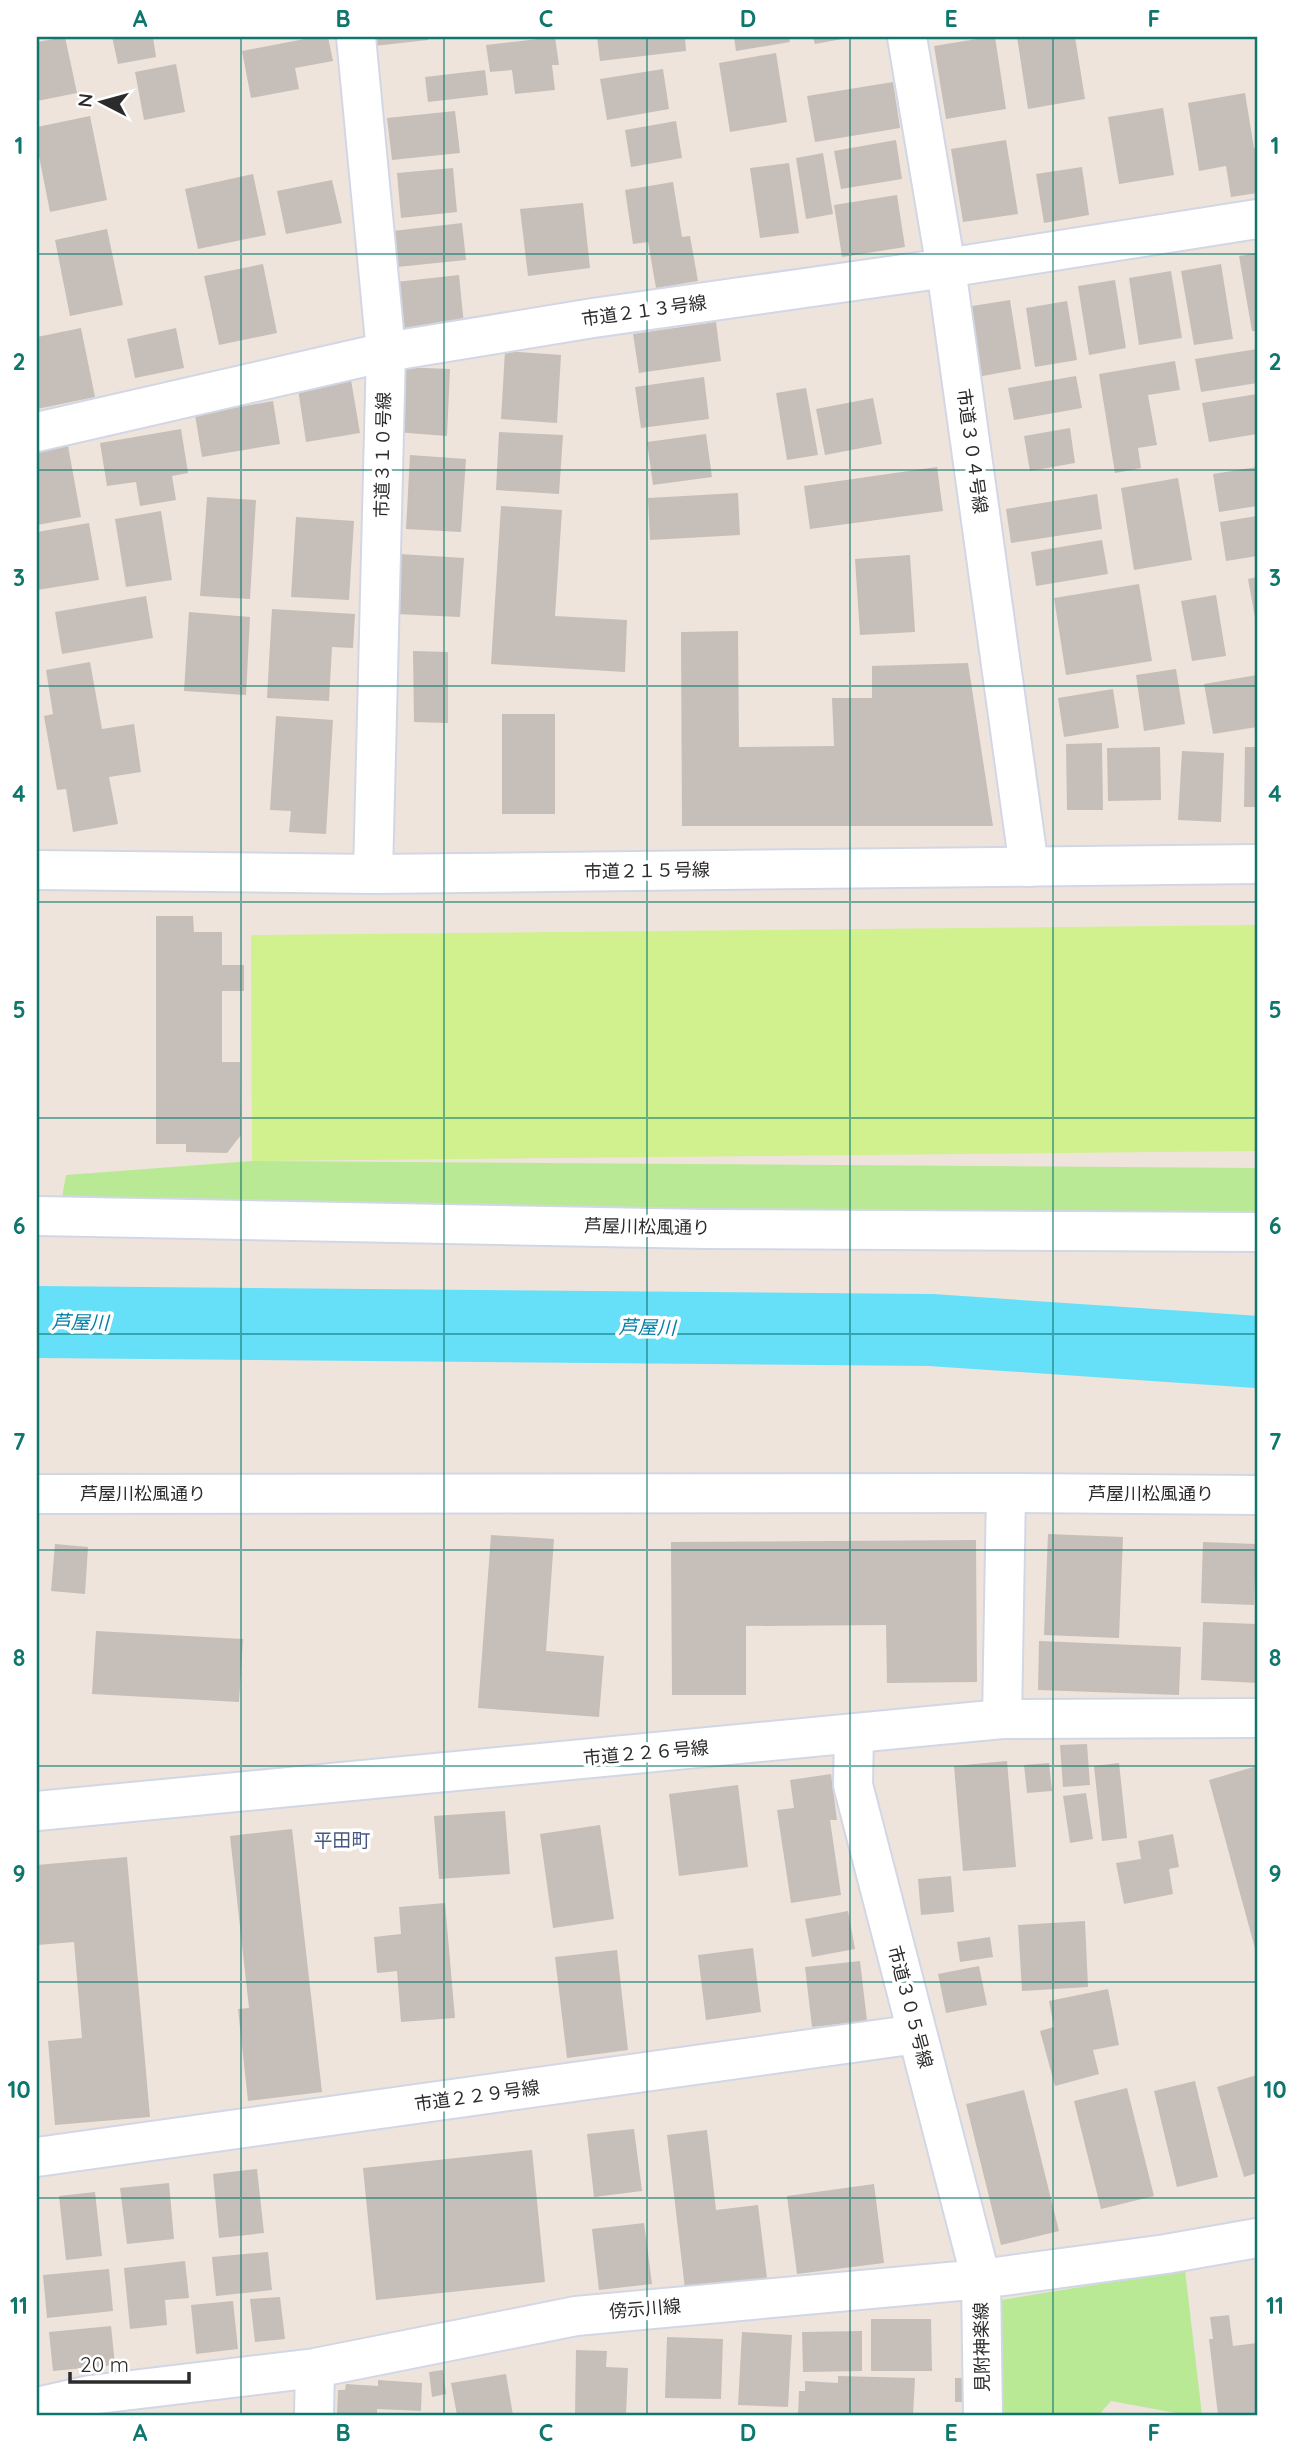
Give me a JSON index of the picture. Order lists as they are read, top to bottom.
{
  "streets": {
    "street": [
      "市道２１３号線",
      "市道３０４号線",
      "市道３１０号線",
      "市道２１５号線",
      "芦屋川松風通り",
      "市道２２６号線",
      "市道３０５号線",
      "市道２２９号線",
      "傍示川線",
      "見附神楽線"
    ]
  },
  "crossings": [
    ["市道２１３号線", "市道３０４号線"],
    ["市道２１３号線", "市道３１０号線"],
    ["市道３０４号線", "市道２１５号線"],
    ["市道３１０号線", "市道２１５号線"],
    ["市道２２６号線", "市道３０５号線"],
    ["市道３０５号線", "市道２２９号線"],
    ["市道３０５号線", "傍示川線"],
    ["市道３０５号線", "見附神楽線"],
    ["傍示川線", "見附神楽線"]
  ],
  "districts": ["平田町"],
  "water": ["芦屋川"],
  "scale_bar": "20 m",
  "north": "left",
  "grid": {
    "columns": [
      "A",
      "B",
      "C",
      "D",
      "E",
      "F"
    ],
    "rows": [
      "1",
      "2",
      "3",
      "4",
      "5",
      "6",
      "7",
      "8",
      "9",
      "10",
      "11"
    ]
  }
}
